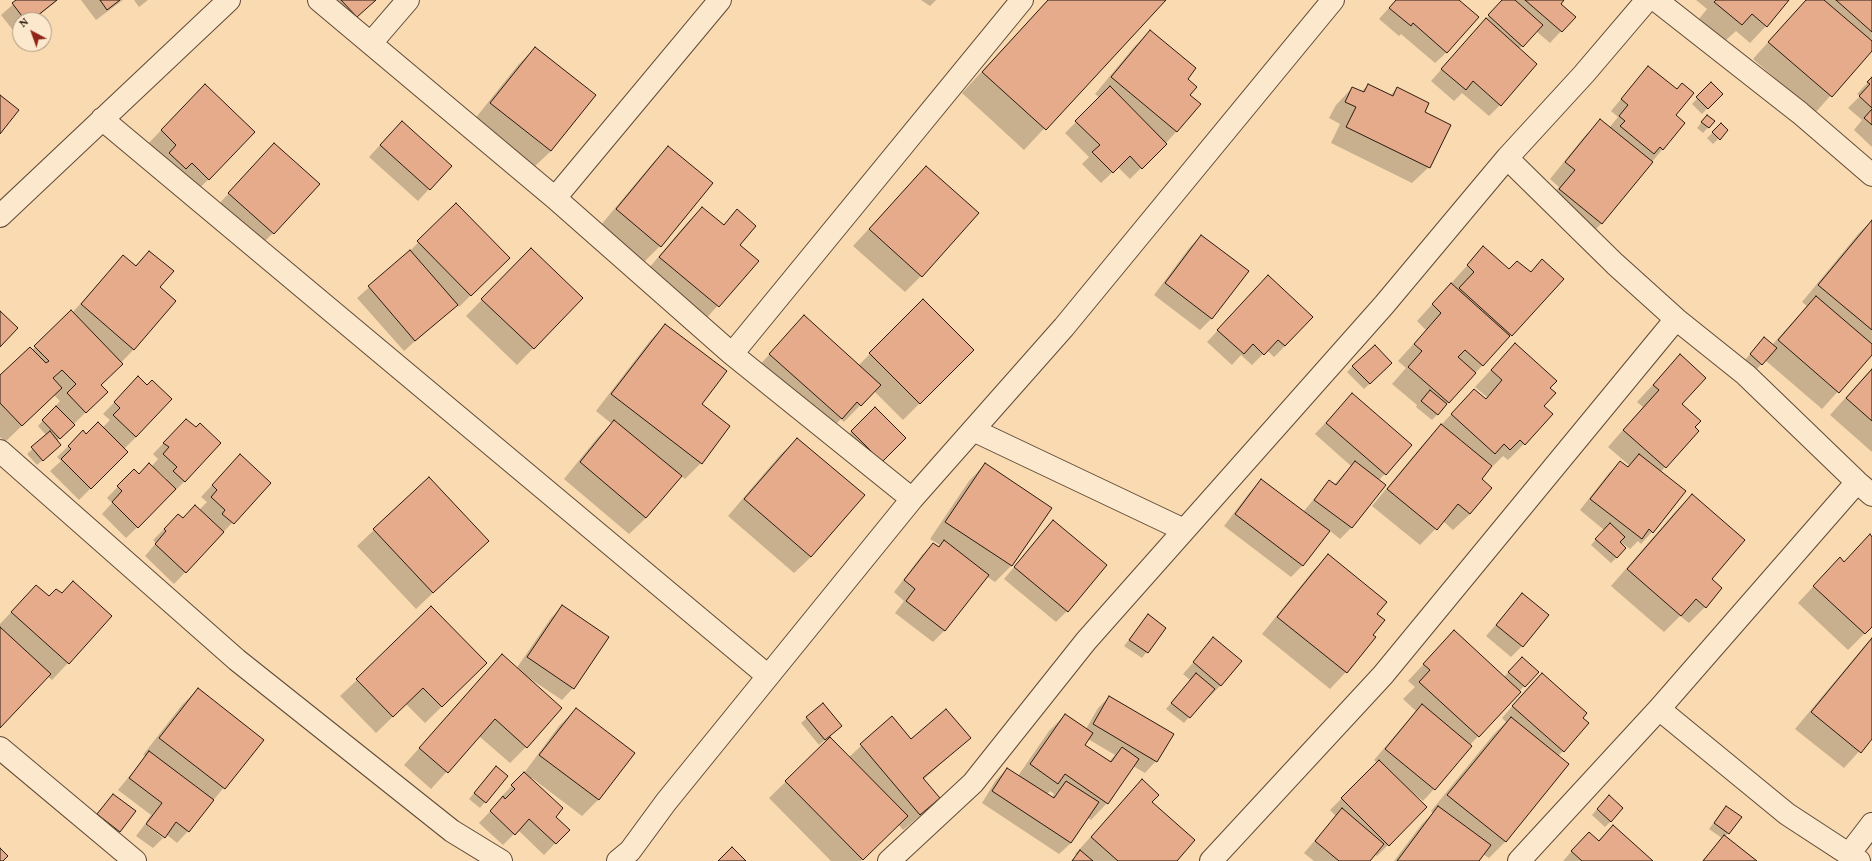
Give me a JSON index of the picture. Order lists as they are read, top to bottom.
{
  "north": "top left"
}
